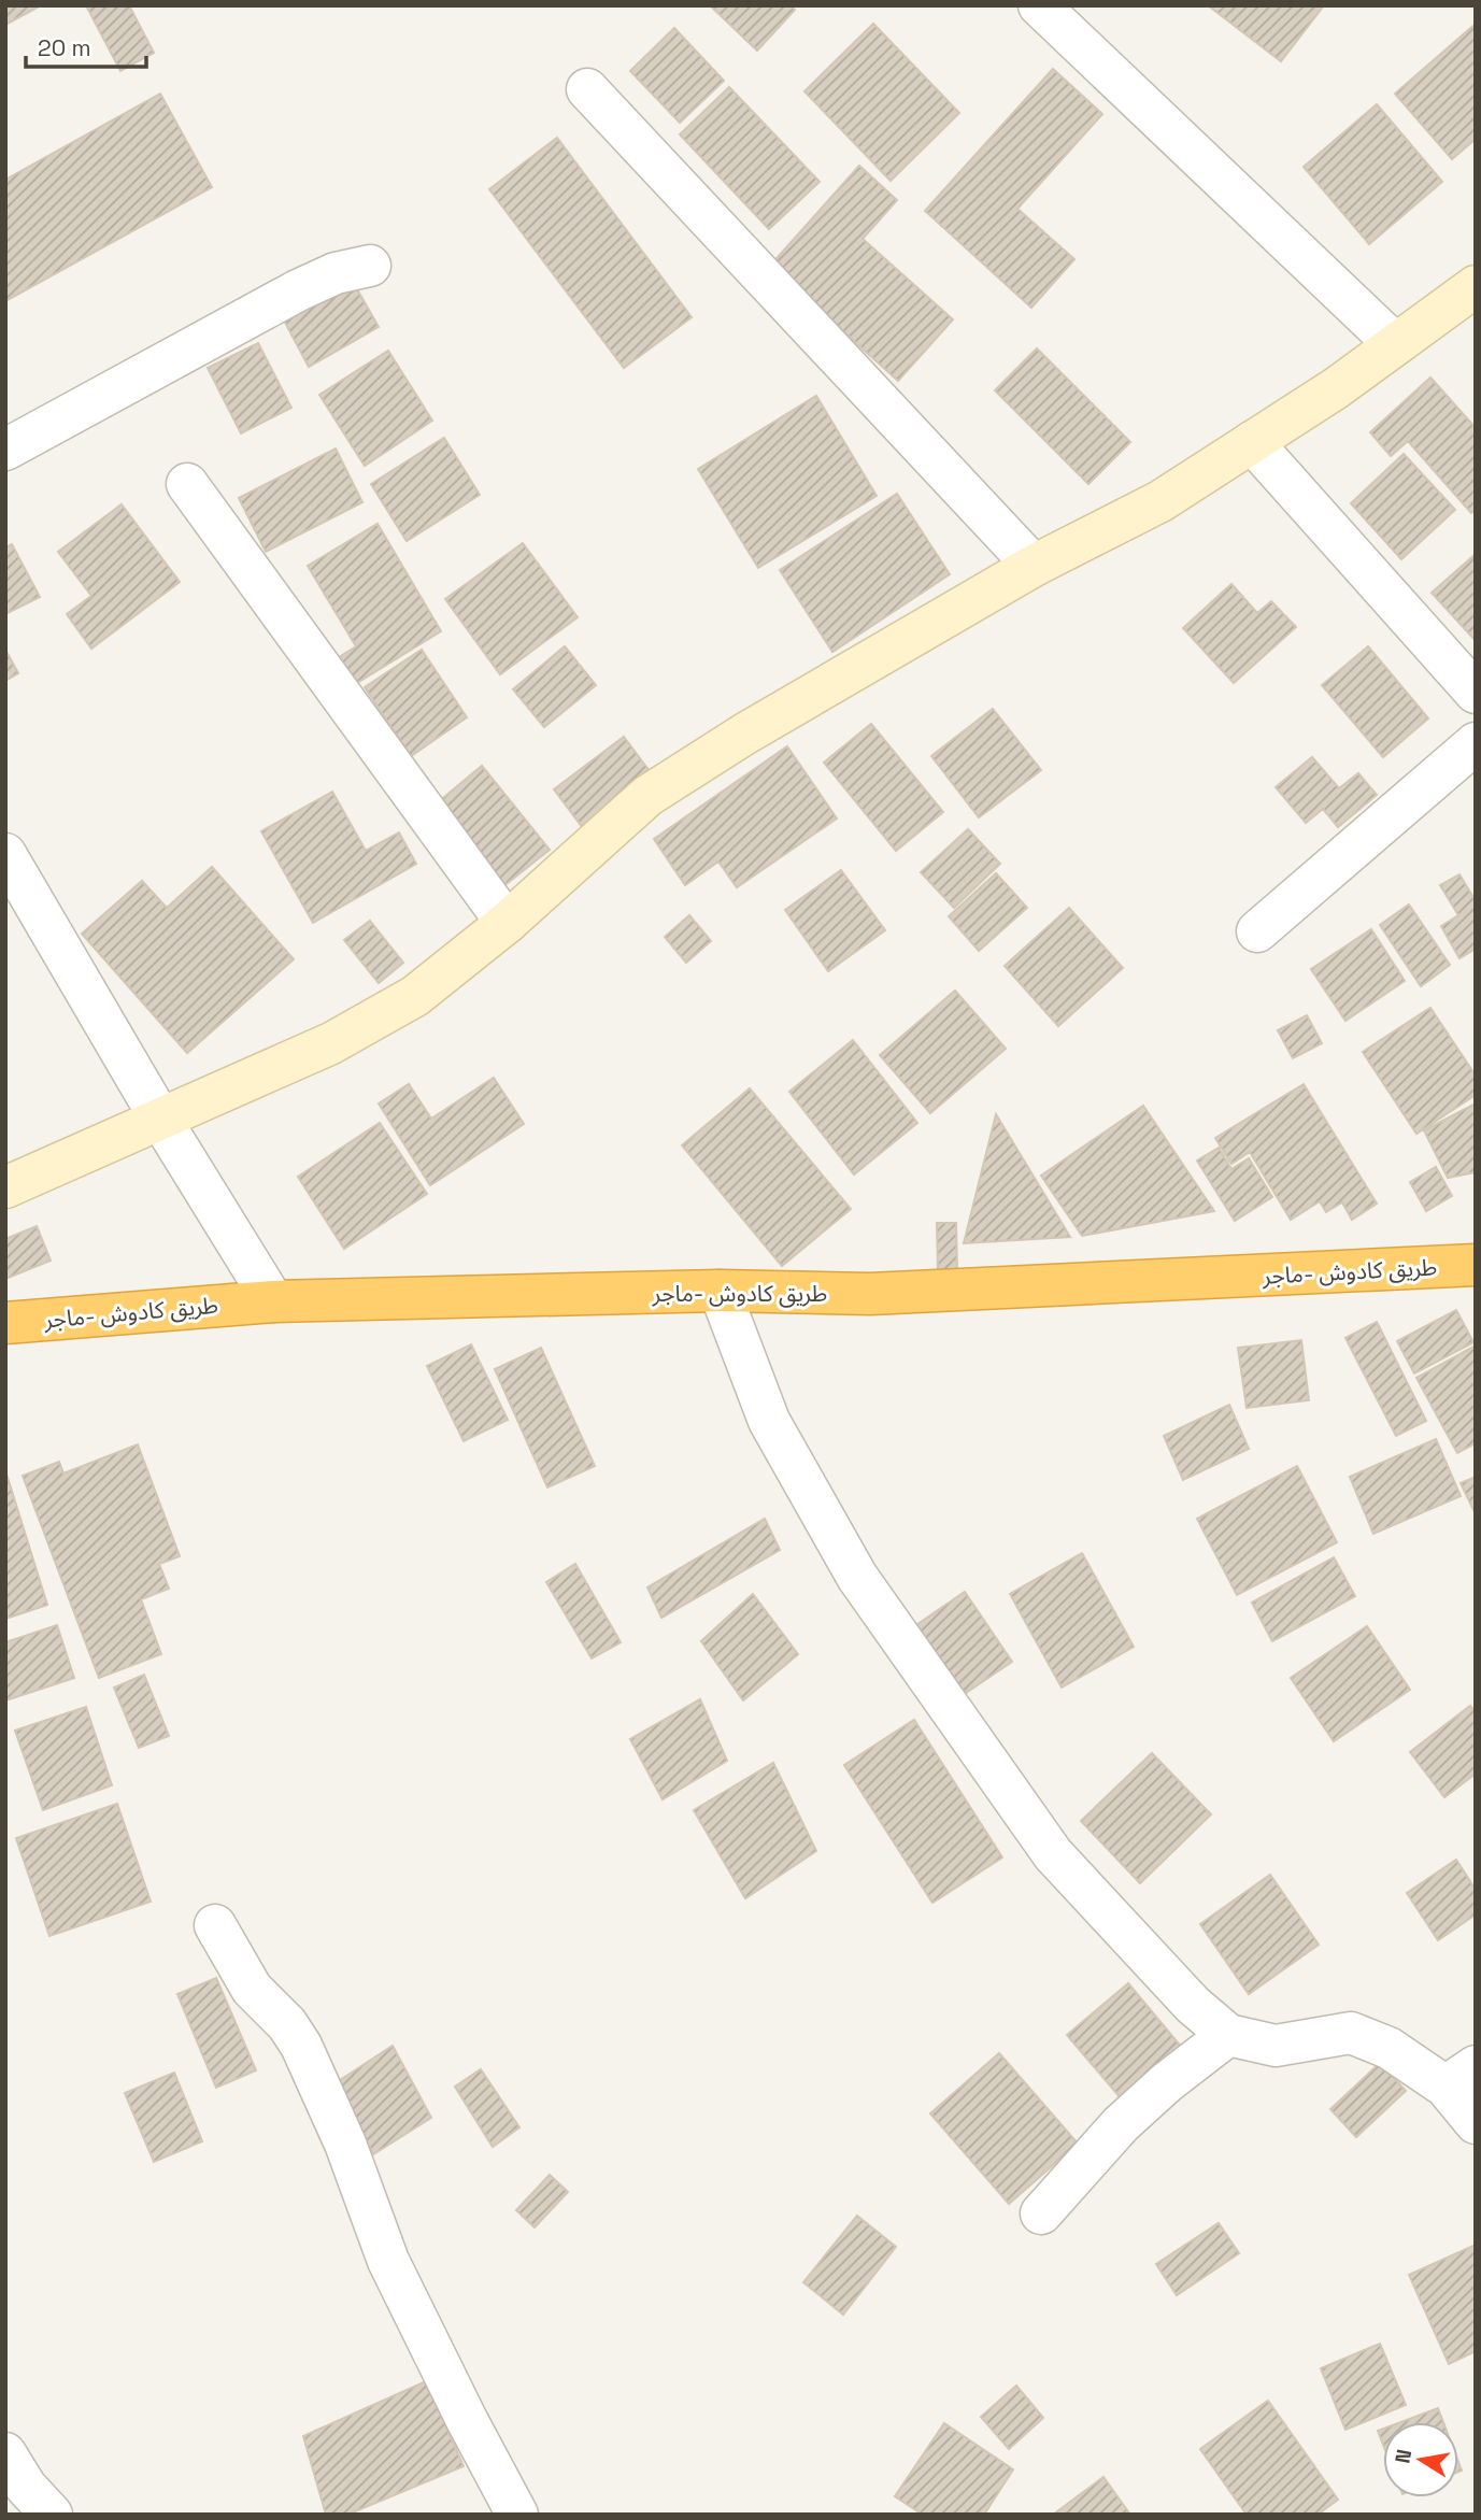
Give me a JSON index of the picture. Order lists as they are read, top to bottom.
{
  "streets": {
    "highway": ["طريق كادوش -ماجر"]
  },
  "scale_bar": "20 m",
  "north": "left"
}
